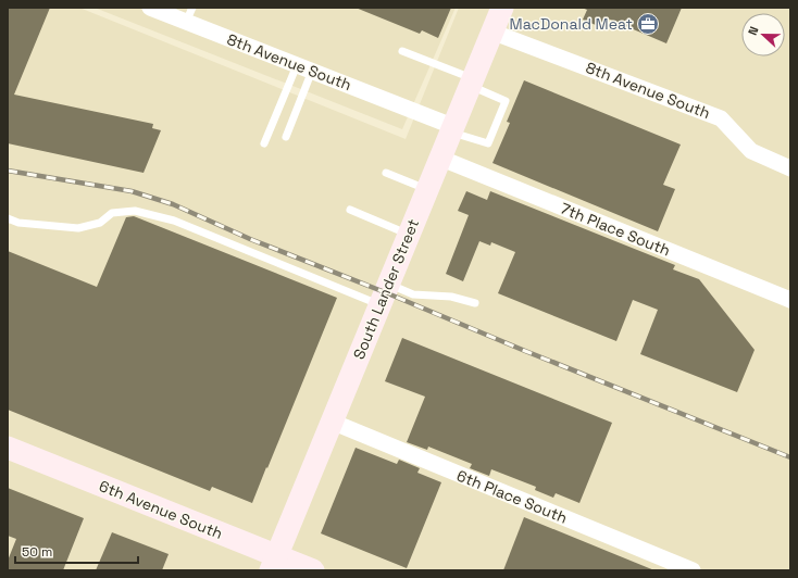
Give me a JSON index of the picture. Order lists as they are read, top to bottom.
{
  "streets": {
    "main road": ["South Lander Street", "6th Avenue South"],
    "street": ["8th Avenue South", "7th Place South", "6th Place South"]
  },
  "crossings": [
    ["8th Avenue South", "South Lander Street"],
    ["7th Place South", "South Lander Street"],
    ["South Lander Street", "6th Place South"],
    ["South Lander Street", "6th Avenue South"]
  ],
  "places": {
    "office": ["MacDonald Meat"]
  },
  "scale_bar": "50 m",
  "north": "left"
}
